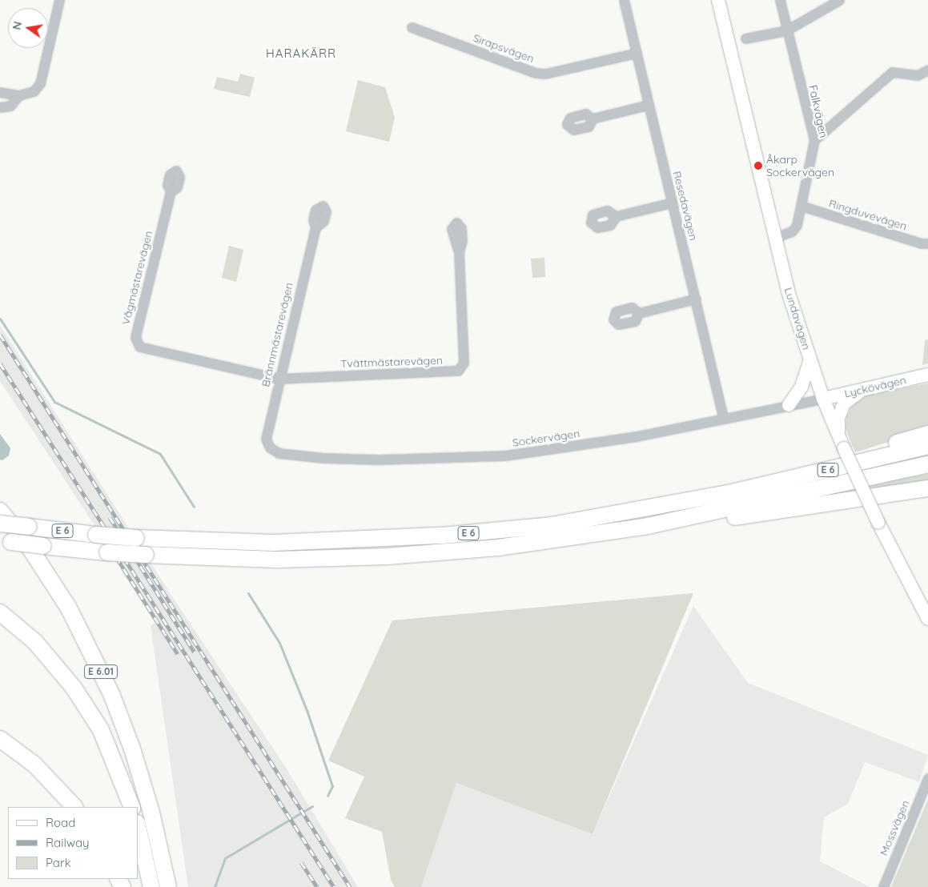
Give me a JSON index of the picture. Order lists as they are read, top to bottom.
{
  "streets": {
    "highway": ["E 6", "E 6.01"],
    "main road": ["Lundavägen", "Lyckövägen"],
    "street": [
      "Sirapsvägen",
      "Falkvägen",
      "Resedavägen",
      "Ringduvevägen",
      "Vågmästarevägen",
      "Brännmästarevägen",
      "Tvättmästarevägen",
      "Sockervägen",
      "Mossvägen"
    ]
  },
  "crossings": [
    ["Sirapsvägen", "Resedavägen"],
    ["Falkvägen", "Ringduvevägen"],
    ["Falkvägen", "Lundavägen"],
    ["Resedavägen", "Sockervägen"],
    ["Vågmästarevägen", "Brännmästarevägen"],
    ["Vågmästarevägen", "Tvättmästarevägen"],
    ["Lundavägen", "Lyckövägen"],
    ["Lundavägen", "Sockervägen"],
    ["Brännmästarevägen", "Tvättmästarevägen"],
    ["Brännmästarevägen", "Sockervägen"],
    ["Lyckövägen", "Sockervägen"],
    ["E 6", "E 6.01"]
  ],
  "districts": ["HARAKÄRR"],
  "places": ["Åkarp Sockervägen"],
  "legend": ["Road", "Railway", "Park"],
  "north": "left"
}
